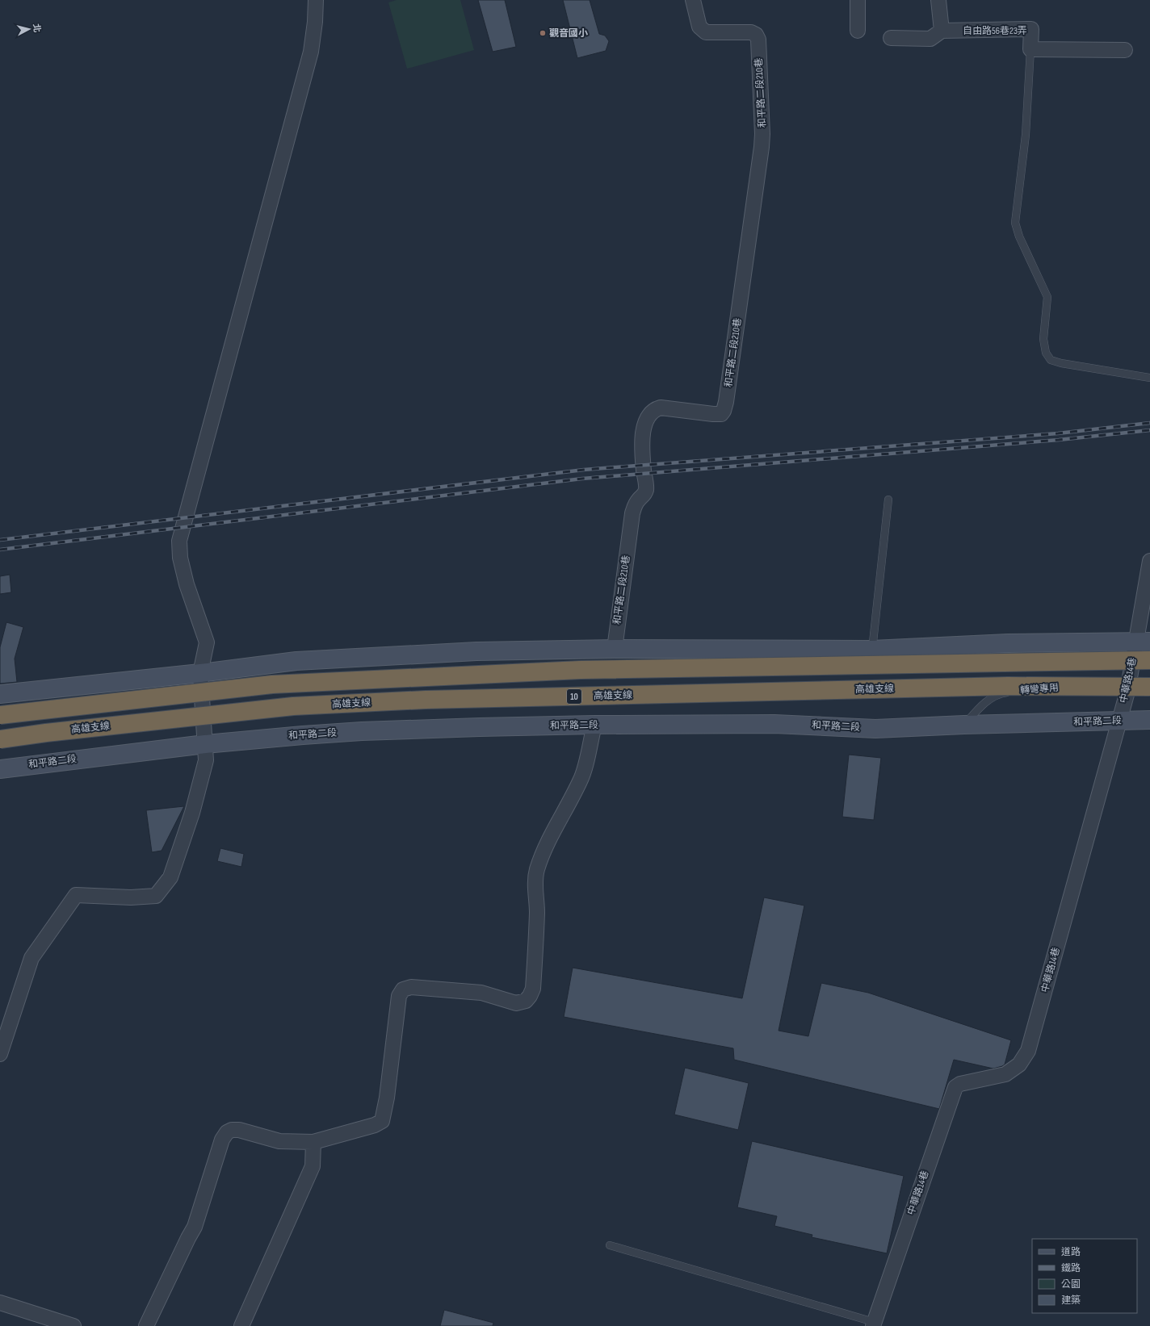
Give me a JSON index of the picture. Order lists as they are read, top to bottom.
{
  "streets": {
    "highway": ["高雄支線", "10"],
    "street": [
      "自由路56巷23弄",
      "和平路二段210巷",
      "中華路14巷",
      "和平路二段"
    ],
    "lane": ["轉彎專用"]
  },
  "crossings": [
    ["中華路14巷", "轉彎專用"],
    ["中華路14巷", "和平路二段"],
    ["轉彎專用", "和平路二段"]
  ],
  "places": ["觀音國小"],
  "legend": [
    "道路",
    "鐵路",
    "公園",
    "建築"
  ],
  "north": "right"
}
